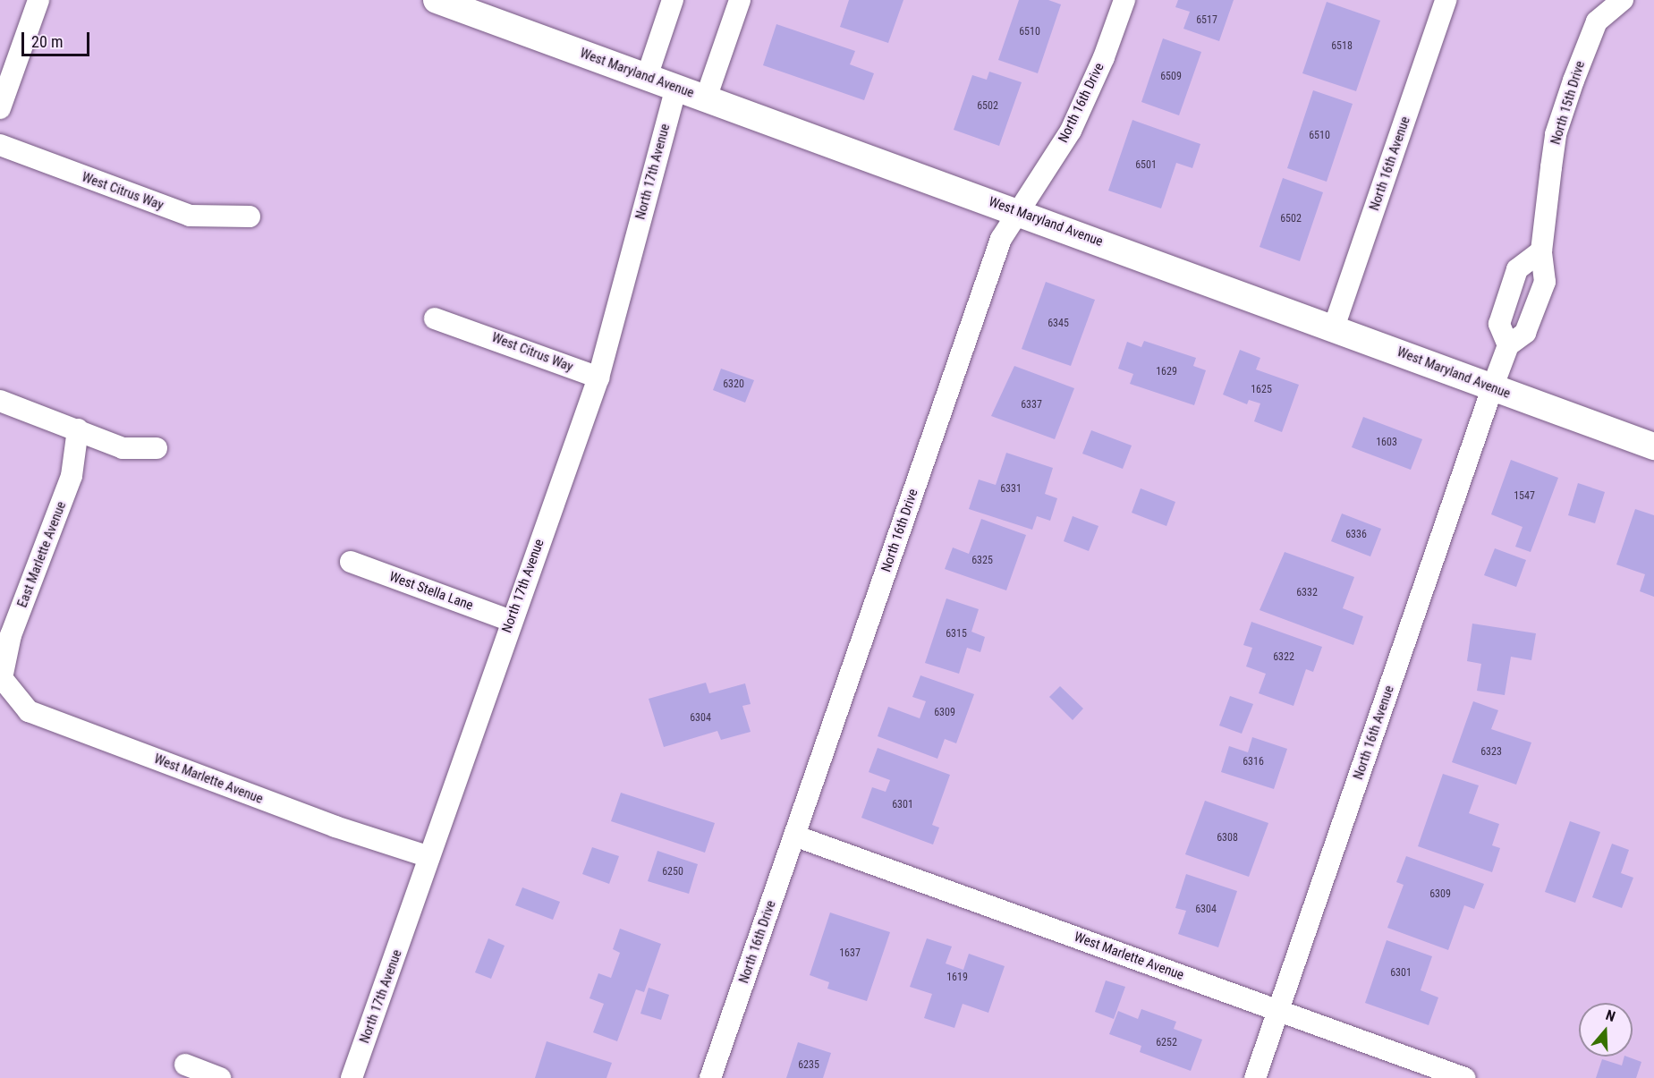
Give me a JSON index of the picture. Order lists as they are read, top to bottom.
{
  "streets": {
    "street": [
      "West Maryland Avenue",
      "North 16th Drive",
      "North 15th Drive",
      "North 16th Avenue",
      "North 17th Avenue",
      "West Citrus Way",
      "East Marlette Avenue",
      "West Stella Lane",
      "West Marlette Avenue"
    ]
  },
  "crossings": [
    ["West Maryland Avenue", "North 16th Drive"],
    ["West Maryland Avenue", "North 15th Drive"],
    ["West Maryland Avenue", "North 16th Avenue"],
    ["West Maryland Avenue", "North 17th Avenue"],
    ["North 16th Drive", "West Marlette Avenue"],
    ["North 15th Drive", "North 16th Avenue"],
    ["North 16th Avenue", "West Marlette Avenue"],
    ["North 17th Avenue", "West Citrus Way"],
    ["North 17th Avenue", "West Stella Lane"],
    ["North 17th Avenue", "West Marlette Avenue"],
    ["East Marlette Avenue", "West Marlette Avenue"]
  ],
  "house_numbers": [
    "6517",
    "6510",
    "6518",
    "6509",
    "6502",
    "6510",
    "6501",
    "6502",
    "6345",
    "1629",
    "6320",
    "1625",
    "6337",
    "1603",
    "6331",
    "1547",
    "6336",
    "6325",
    "6332",
    "6315",
    "6322",
    "6309",
    "6304",
    "6323",
    "6316",
    "6301",
    "6308",
    "6250",
    "6309",
    "6304",
    "1637",
    "6301",
    "1619",
    "6252",
    "6235"
  ],
  "scale_bar": "20 m",
  "north": "top"
}
